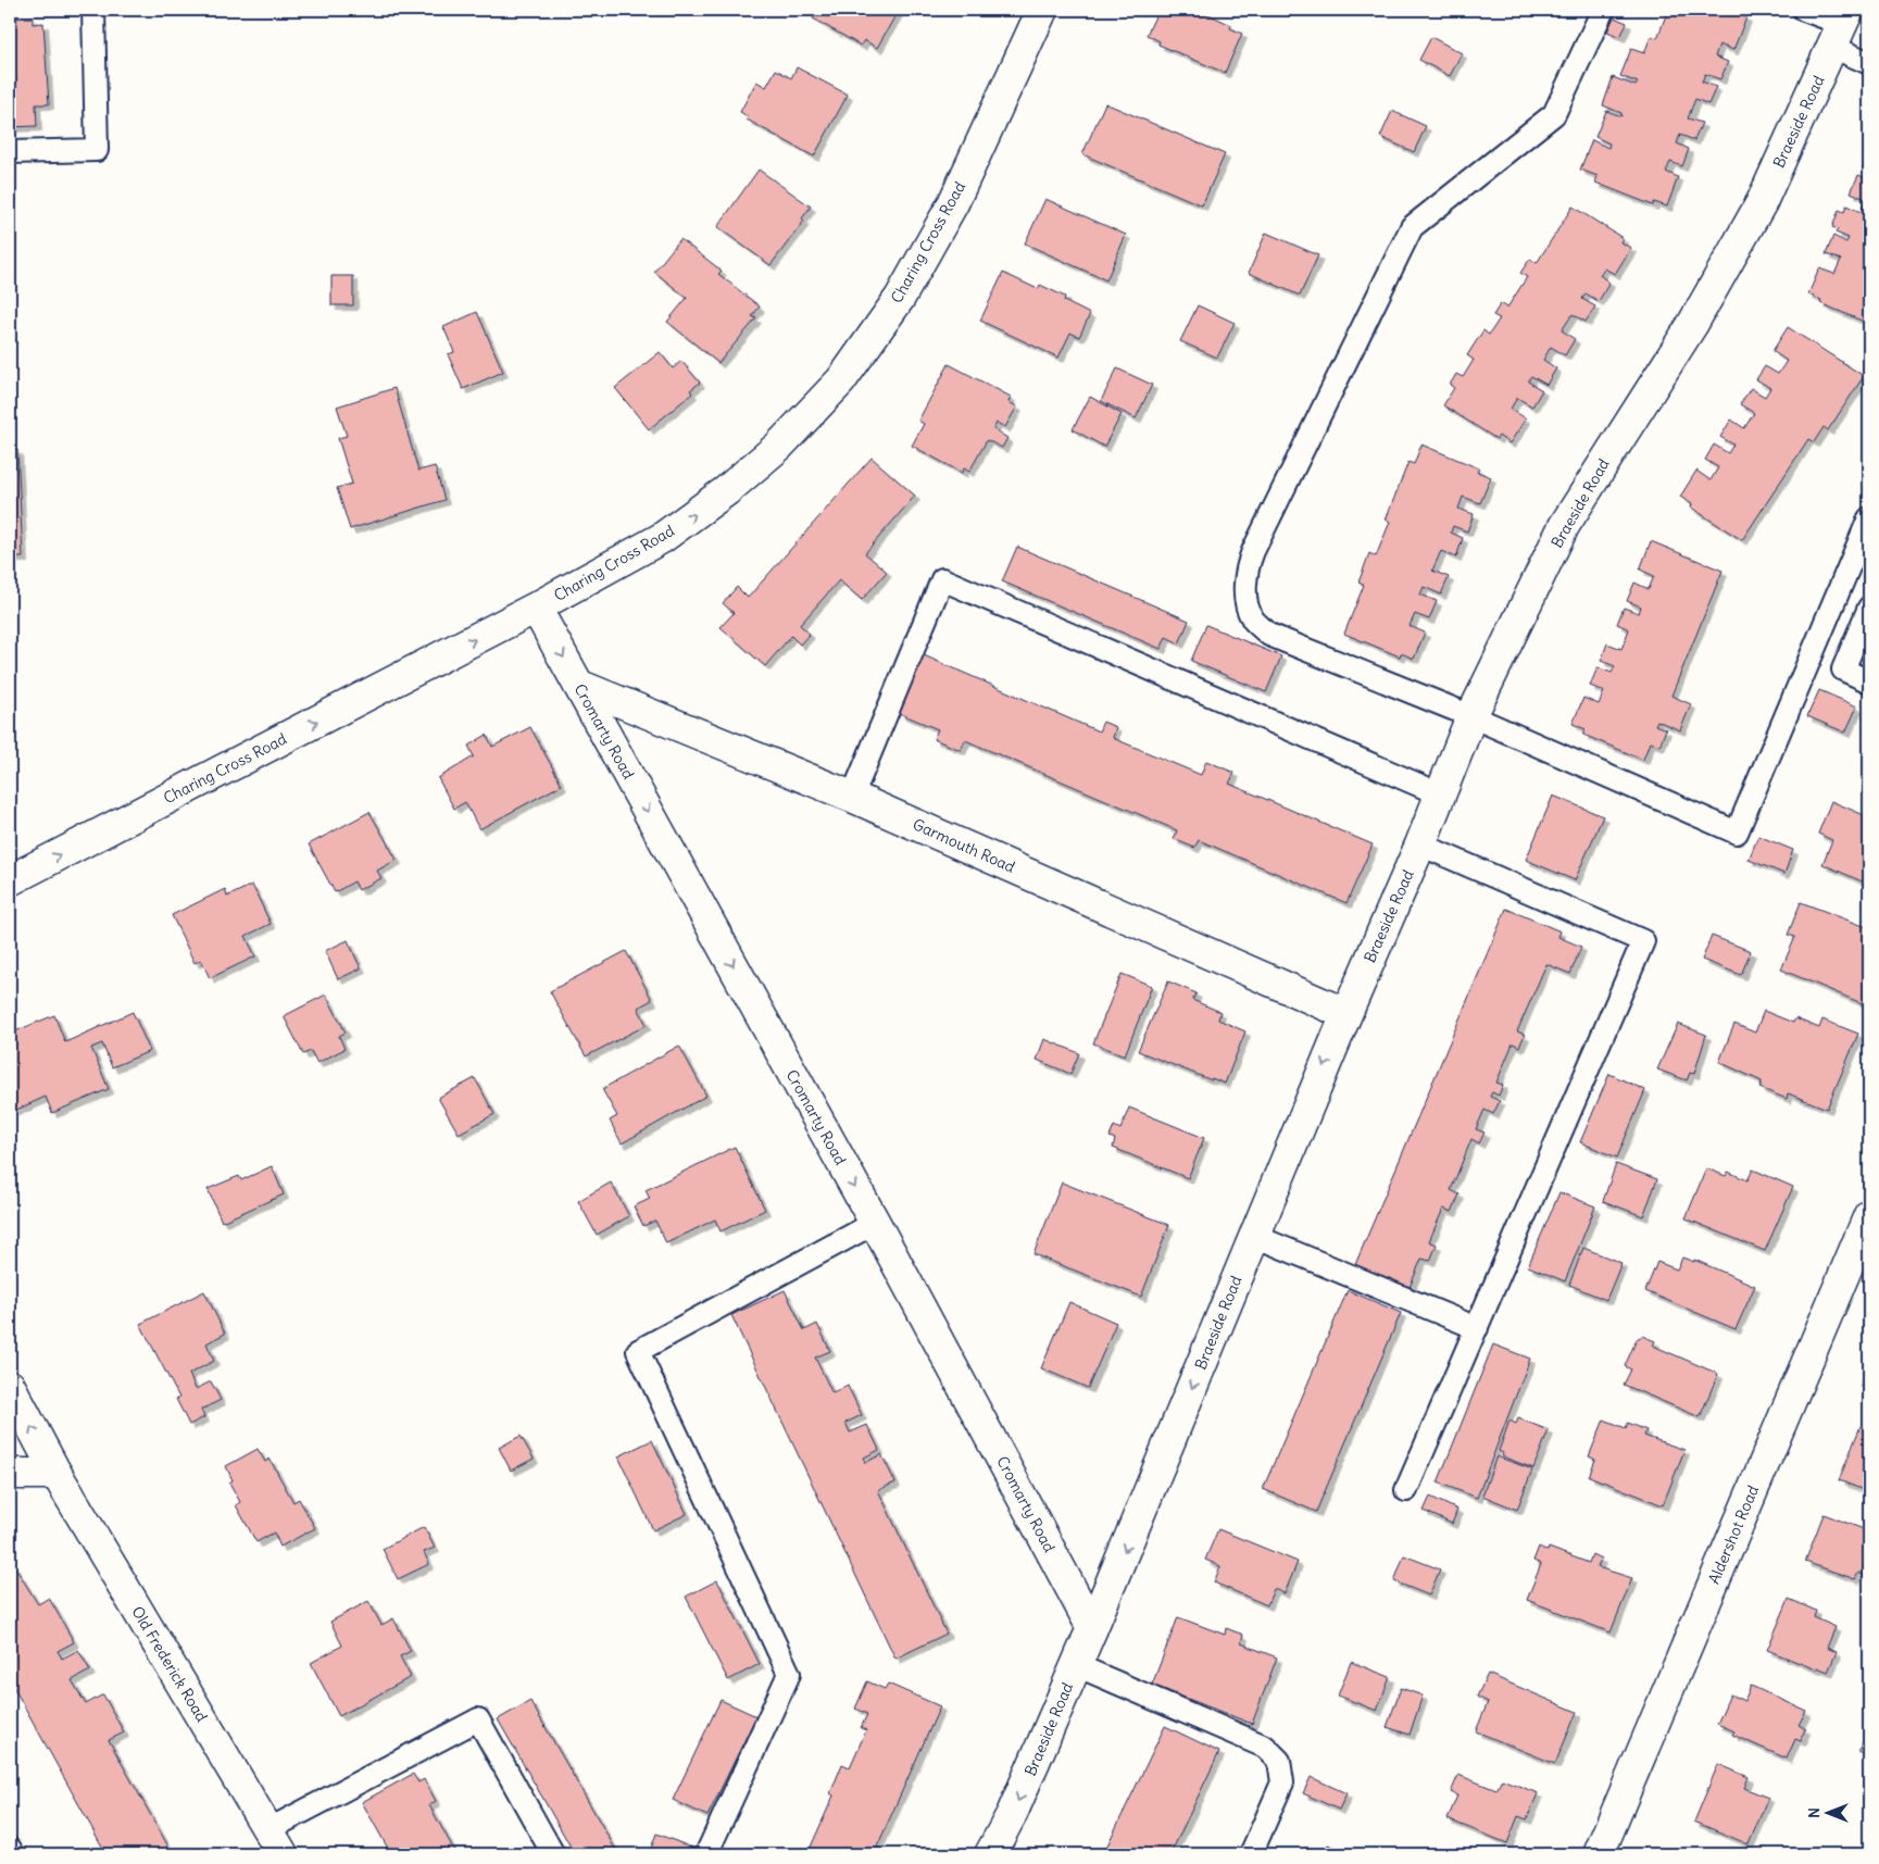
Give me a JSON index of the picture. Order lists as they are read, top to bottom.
{
  "streets": {
    "street": [
      "Braeside Road",
      "Charing Cross Road",
      "Cromarty Road",
      "Garmouth Road",
      "Aldershot Road",
      "Old Frederick Road"
    ]
  },
  "crossings": [
    ["Braeside Road", "Cromarty Road"],
    ["Braeside Road", "Garmouth Road"],
    ["Charing Cross Road", "Cromarty Road"],
    ["Cromarty Road", "Garmouth Road"]
  ],
  "one_way": ["Braeside Road", "Charing Cross Road", "Cromarty Road"],
  "north": "left"
}
